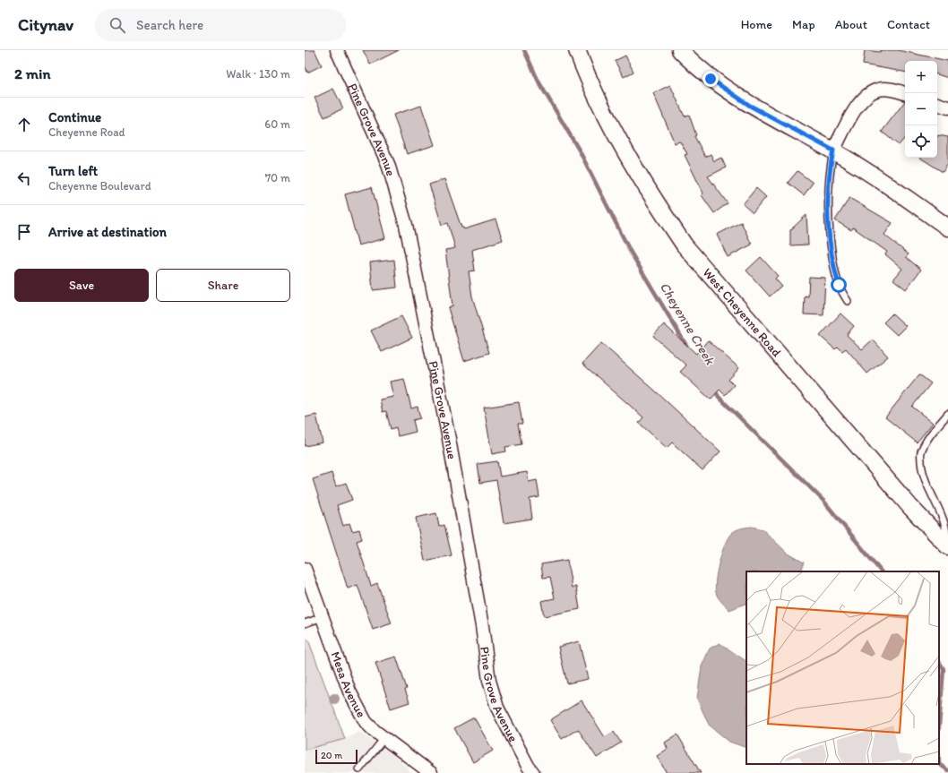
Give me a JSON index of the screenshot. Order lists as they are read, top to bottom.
{
  "streets": {
    "street": ["Pine Grove Avenue", "West Cheyenne Road", "Mesa Avenue"]
  },
  "water": ["Cheyenne Creek"],
  "scale_bar": "20 m",
  "page": {
    "header": "Citynav",
    "search": "Search here",
    "nav": [
      "Home",
      "Map",
      "About",
      "Contact"
    ],
    "heading": ["2 min", "Walk · 130 m"],
    "map_buttons": ["+", "−"],
    "list": [
      ["Continue", "Cheyenne Road", "60 m"],
      ["Turn left", "Cheyenne Boulevard", "70 m"],
      "Arrive at destination"
    ],
    "buttons": ["Save", "Share"],
    "scale": "20 m"
  }
}
